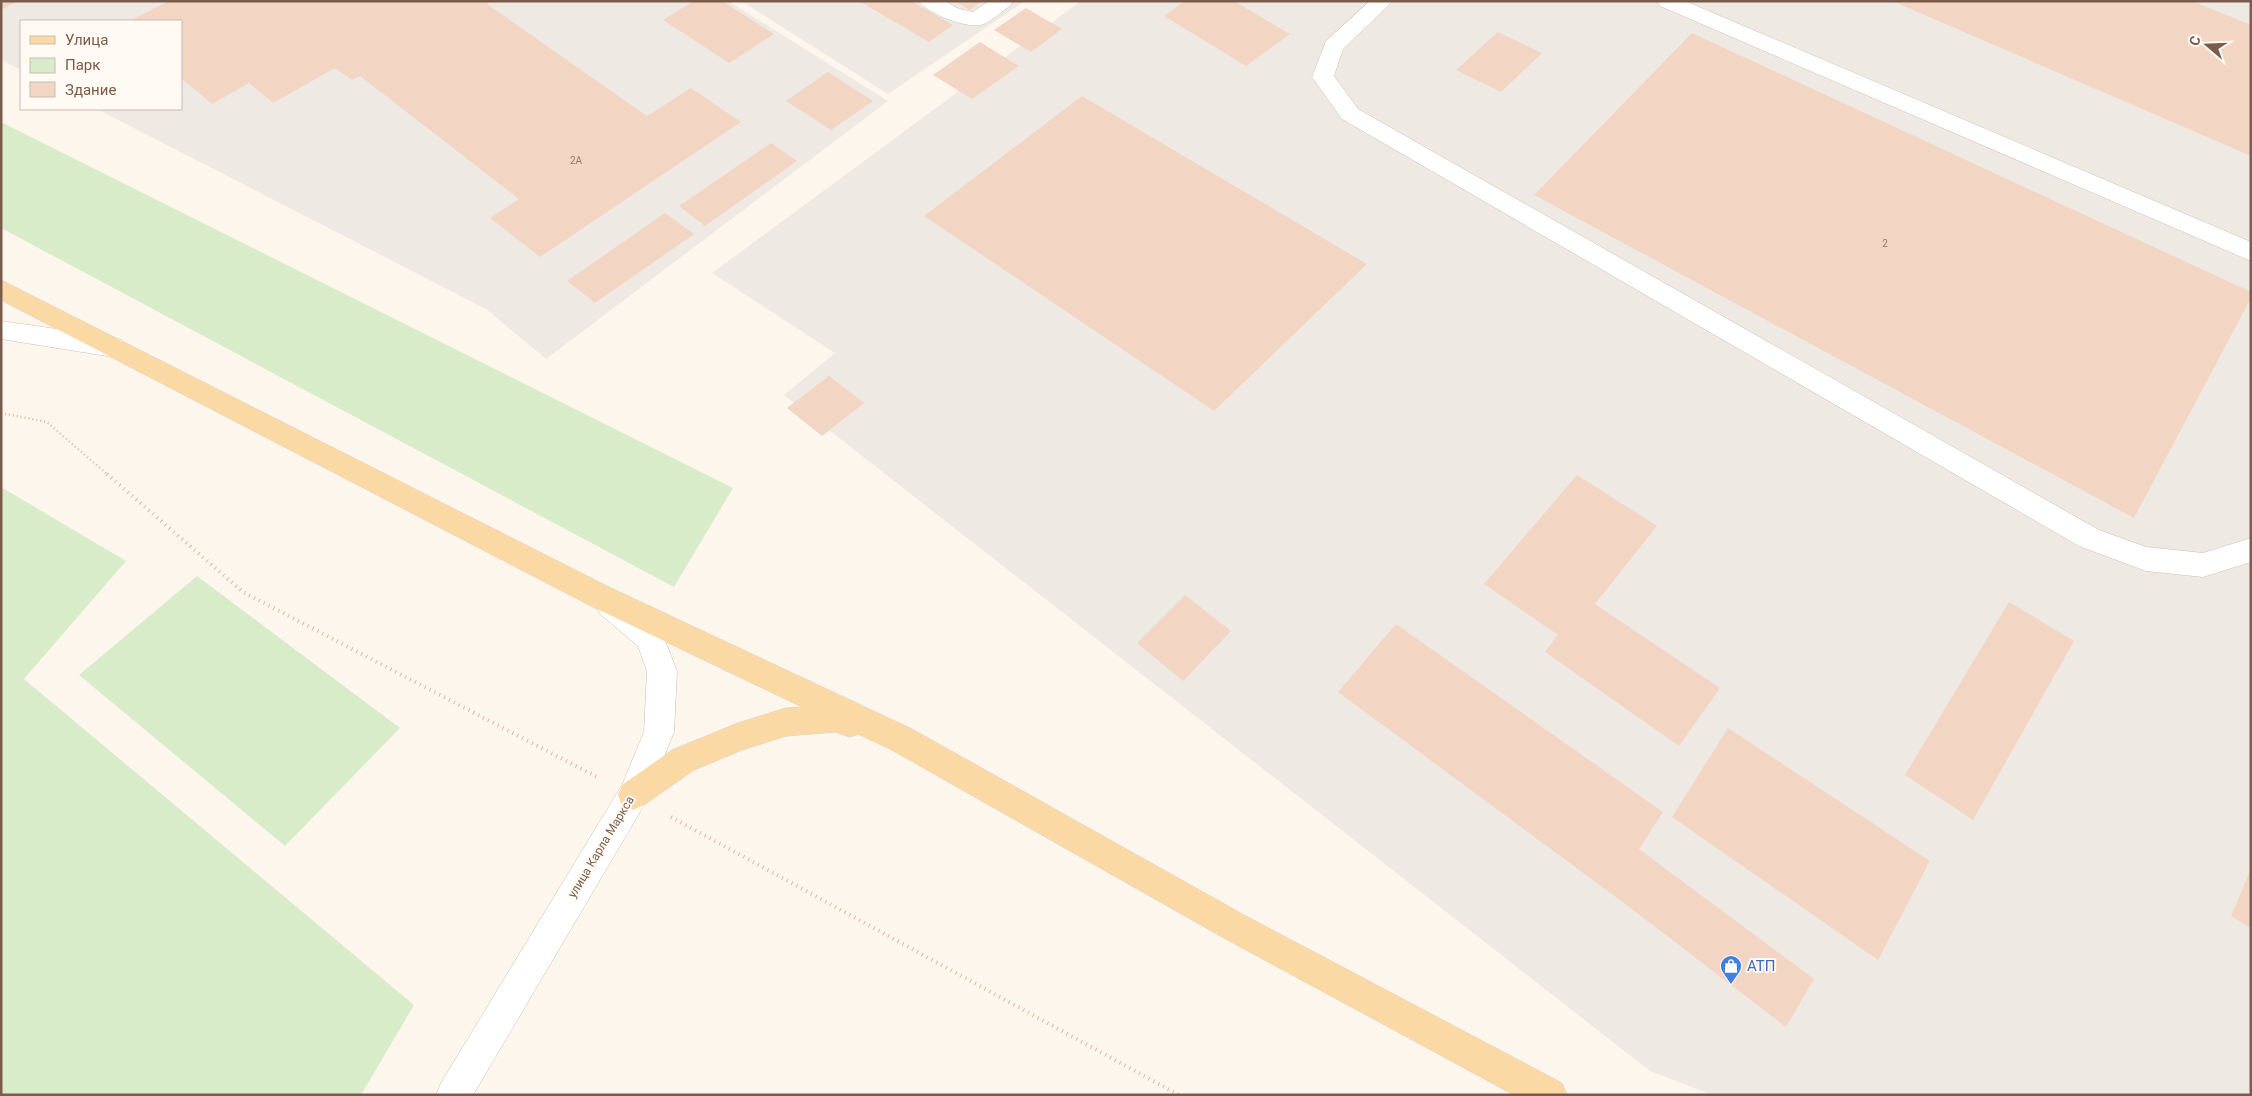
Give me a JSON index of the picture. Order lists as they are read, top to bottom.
{
  "streets": {
    "street": ["улица Карла Маркса"]
  },
  "places": {
    "shop": ["АТП"]
  },
  "house_numbers": ["2А", "2"],
  "legend": ["Улица", "Парк", "Здание"],
  "north": "left"
}
